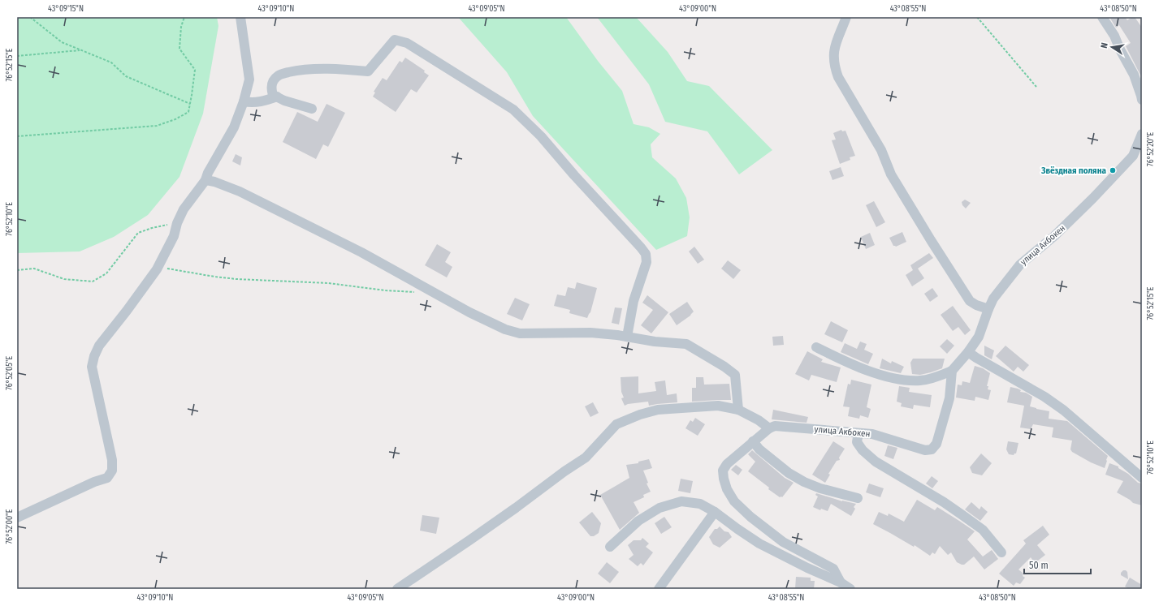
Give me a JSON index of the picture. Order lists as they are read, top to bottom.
{
  "streets": {
    "street": ["улица Акбокен"]
  },
  "places": ["Звёздная поляна"],
  "scale_bar": "50 m",
  "north": "left",
  "coordinates": [
    "43°09'15\"N",
    "43°09'10\"N",
    "43°09'05\"N",
    "43°09'00\"N",
    "43°08'55\"N",
    "43°08'50\"N",
    "76°52'15\"E",
    "76°52'20\"E",
    "76°52'10\"E",
    "76°52'05\"E",
    "76°52'00\"E"
  ]
}
